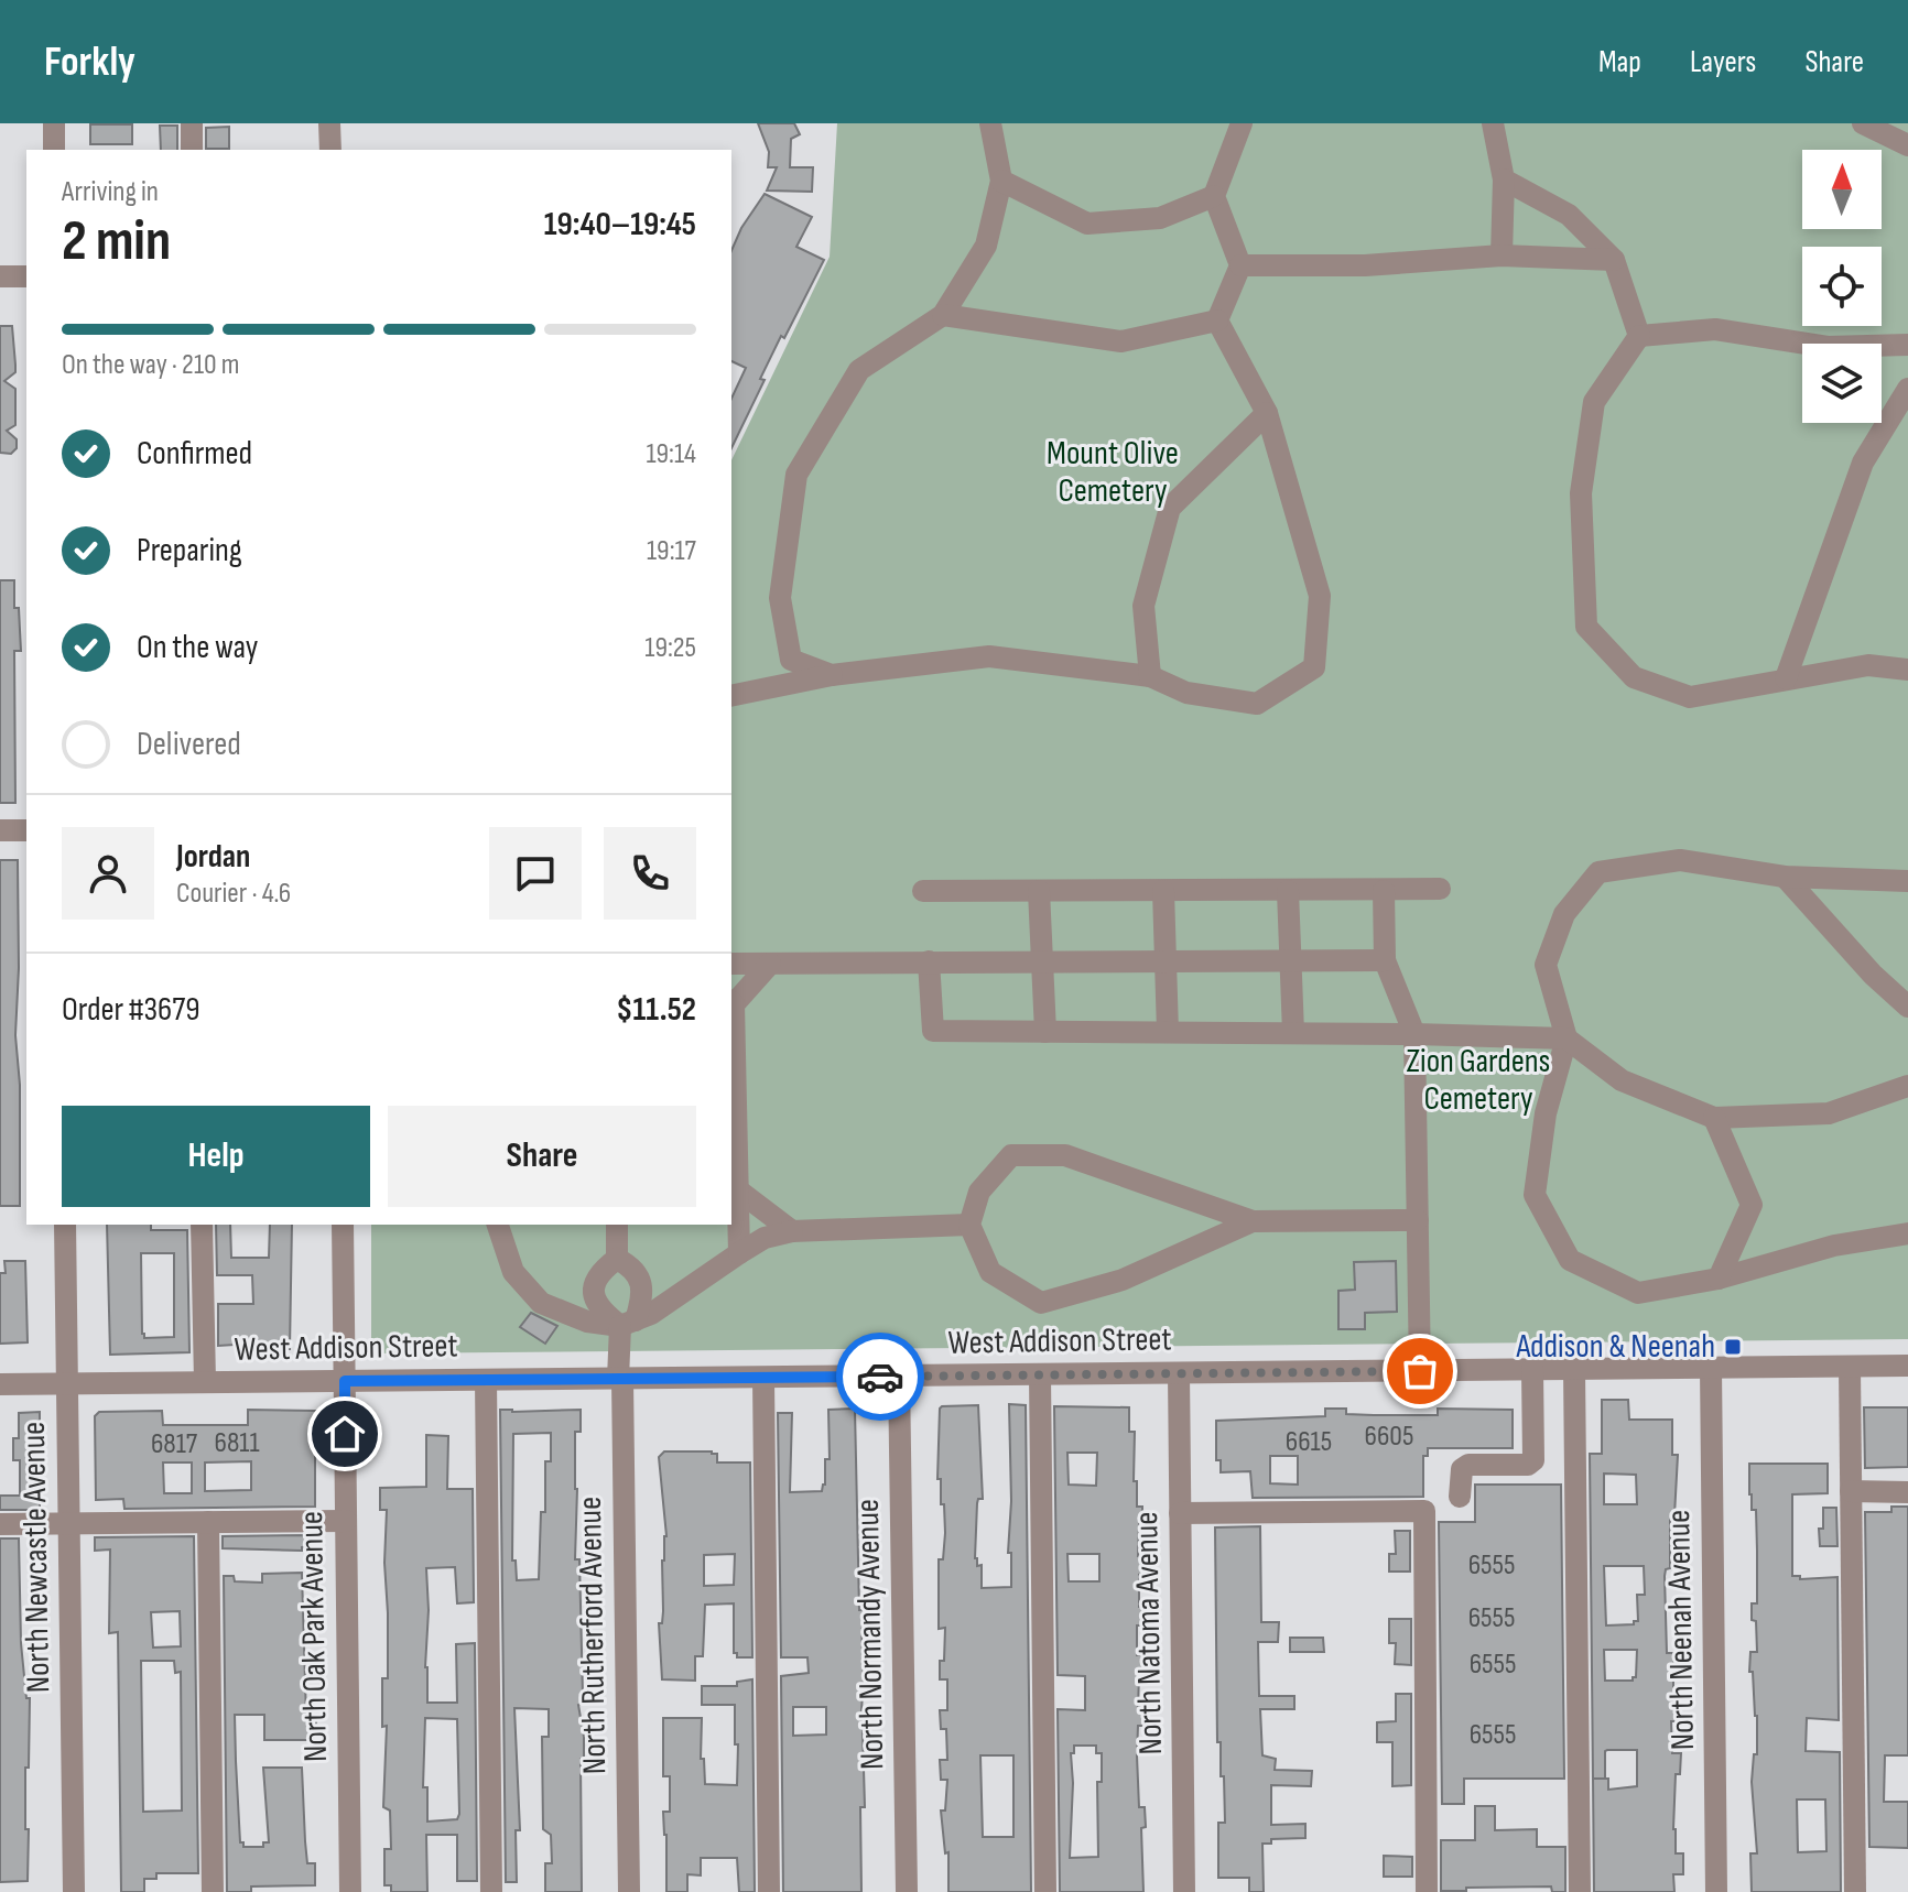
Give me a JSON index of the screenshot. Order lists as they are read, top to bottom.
{
  "streets": {
    "street": [
      "West Addison Street",
      "North Newcastle Avenue",
      "North Neenah Avenue",
      "North Natoma Avenue",
      "North Normandy Avenue",
      "North Rutherford Avenue",
      "North Oak Park Avenue"
    ]
  },
  "crossings": [
    ["West Addison Street", "North Newcastle Avenue"],
    ["West Addison Street", "North Neenah Avenue"],
    ["West Addison Street", "North Natoma Avenue"],
    ["West Addison Street", "North Normandy Avenue"],
    ["West Addison Street", "North Rutherford Avenue"],
    ["West Addison Street", "North Oak Park Avenue"]
  ],
  "parks": ["Mount Olive Cemetery", "Zion Gardens Cemetery"],
  "places": {
    "transit": ["Addison & Neenah"]
  },
  "house_numbers": [
    "6605",
    "6615",
    "6811",
    "6817",
    "6555",
    "6555",
    "6555",
    "6555"
  ],
  "north": "top",
  "page": {
    "header": "Forkly",
    "nav": ["Map", "Layers", "Share"],
    "heading": ["2 min", "Arriving in", "19:40–19:45"],
    "panel": [
      "Jordan",
      "Courier · 4.6",
      "Order #3679",
      "$11.52"
    ],
    "bar": "On the way · 210 m",
    "list": [
      ["Confirmed", "19:14"],
      ["Preparing", "19:17"],
      ["On the way", "19:25"],
      "Delivered"
    ],
    "buttons": ["Help", "Share"]
  }
}
